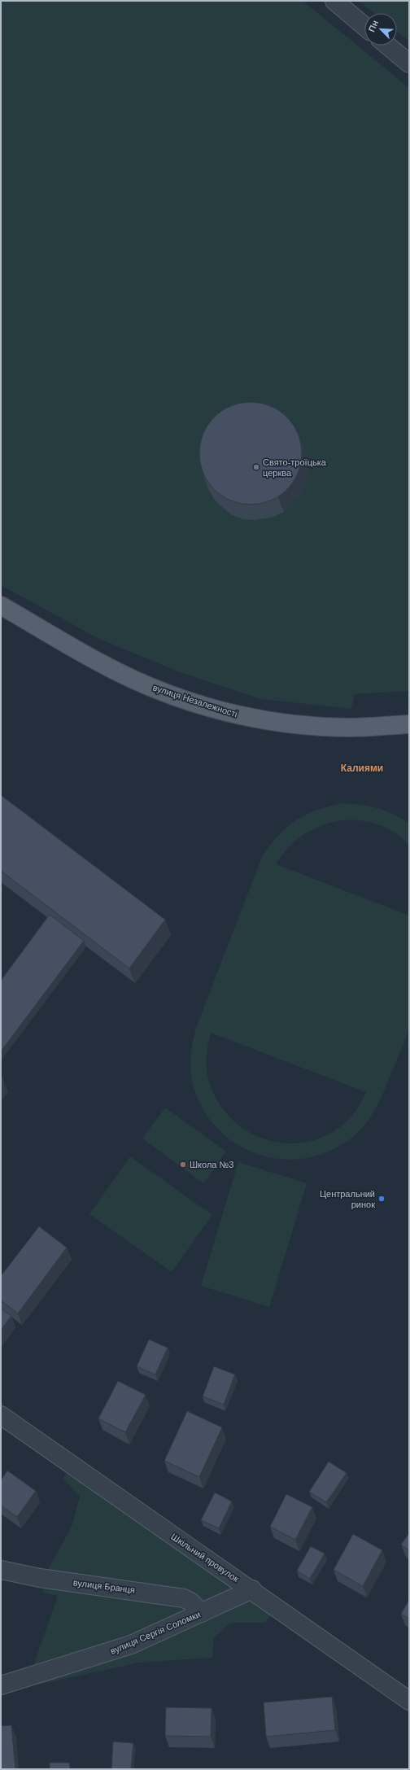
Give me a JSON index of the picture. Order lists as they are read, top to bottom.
{
  "streets": {
    "main road": ["вулиця Незалежності"],
    "street": ["Шкільний провулок", "вулиця Бранця", "вулиця Сергія Соломки"]
  },
  "crossings": [
    ["Шкільний провулок", "вулиця Сергія Соломки"],
    ["вулиця Бранця", "вулиця Сергія Соломки"]
  ],
  "districts": ["Калиями"],
  "places": ["Свято-троїцька церква", "Школа №3", "Центральний ринок"],
  "north": "top left"
}
